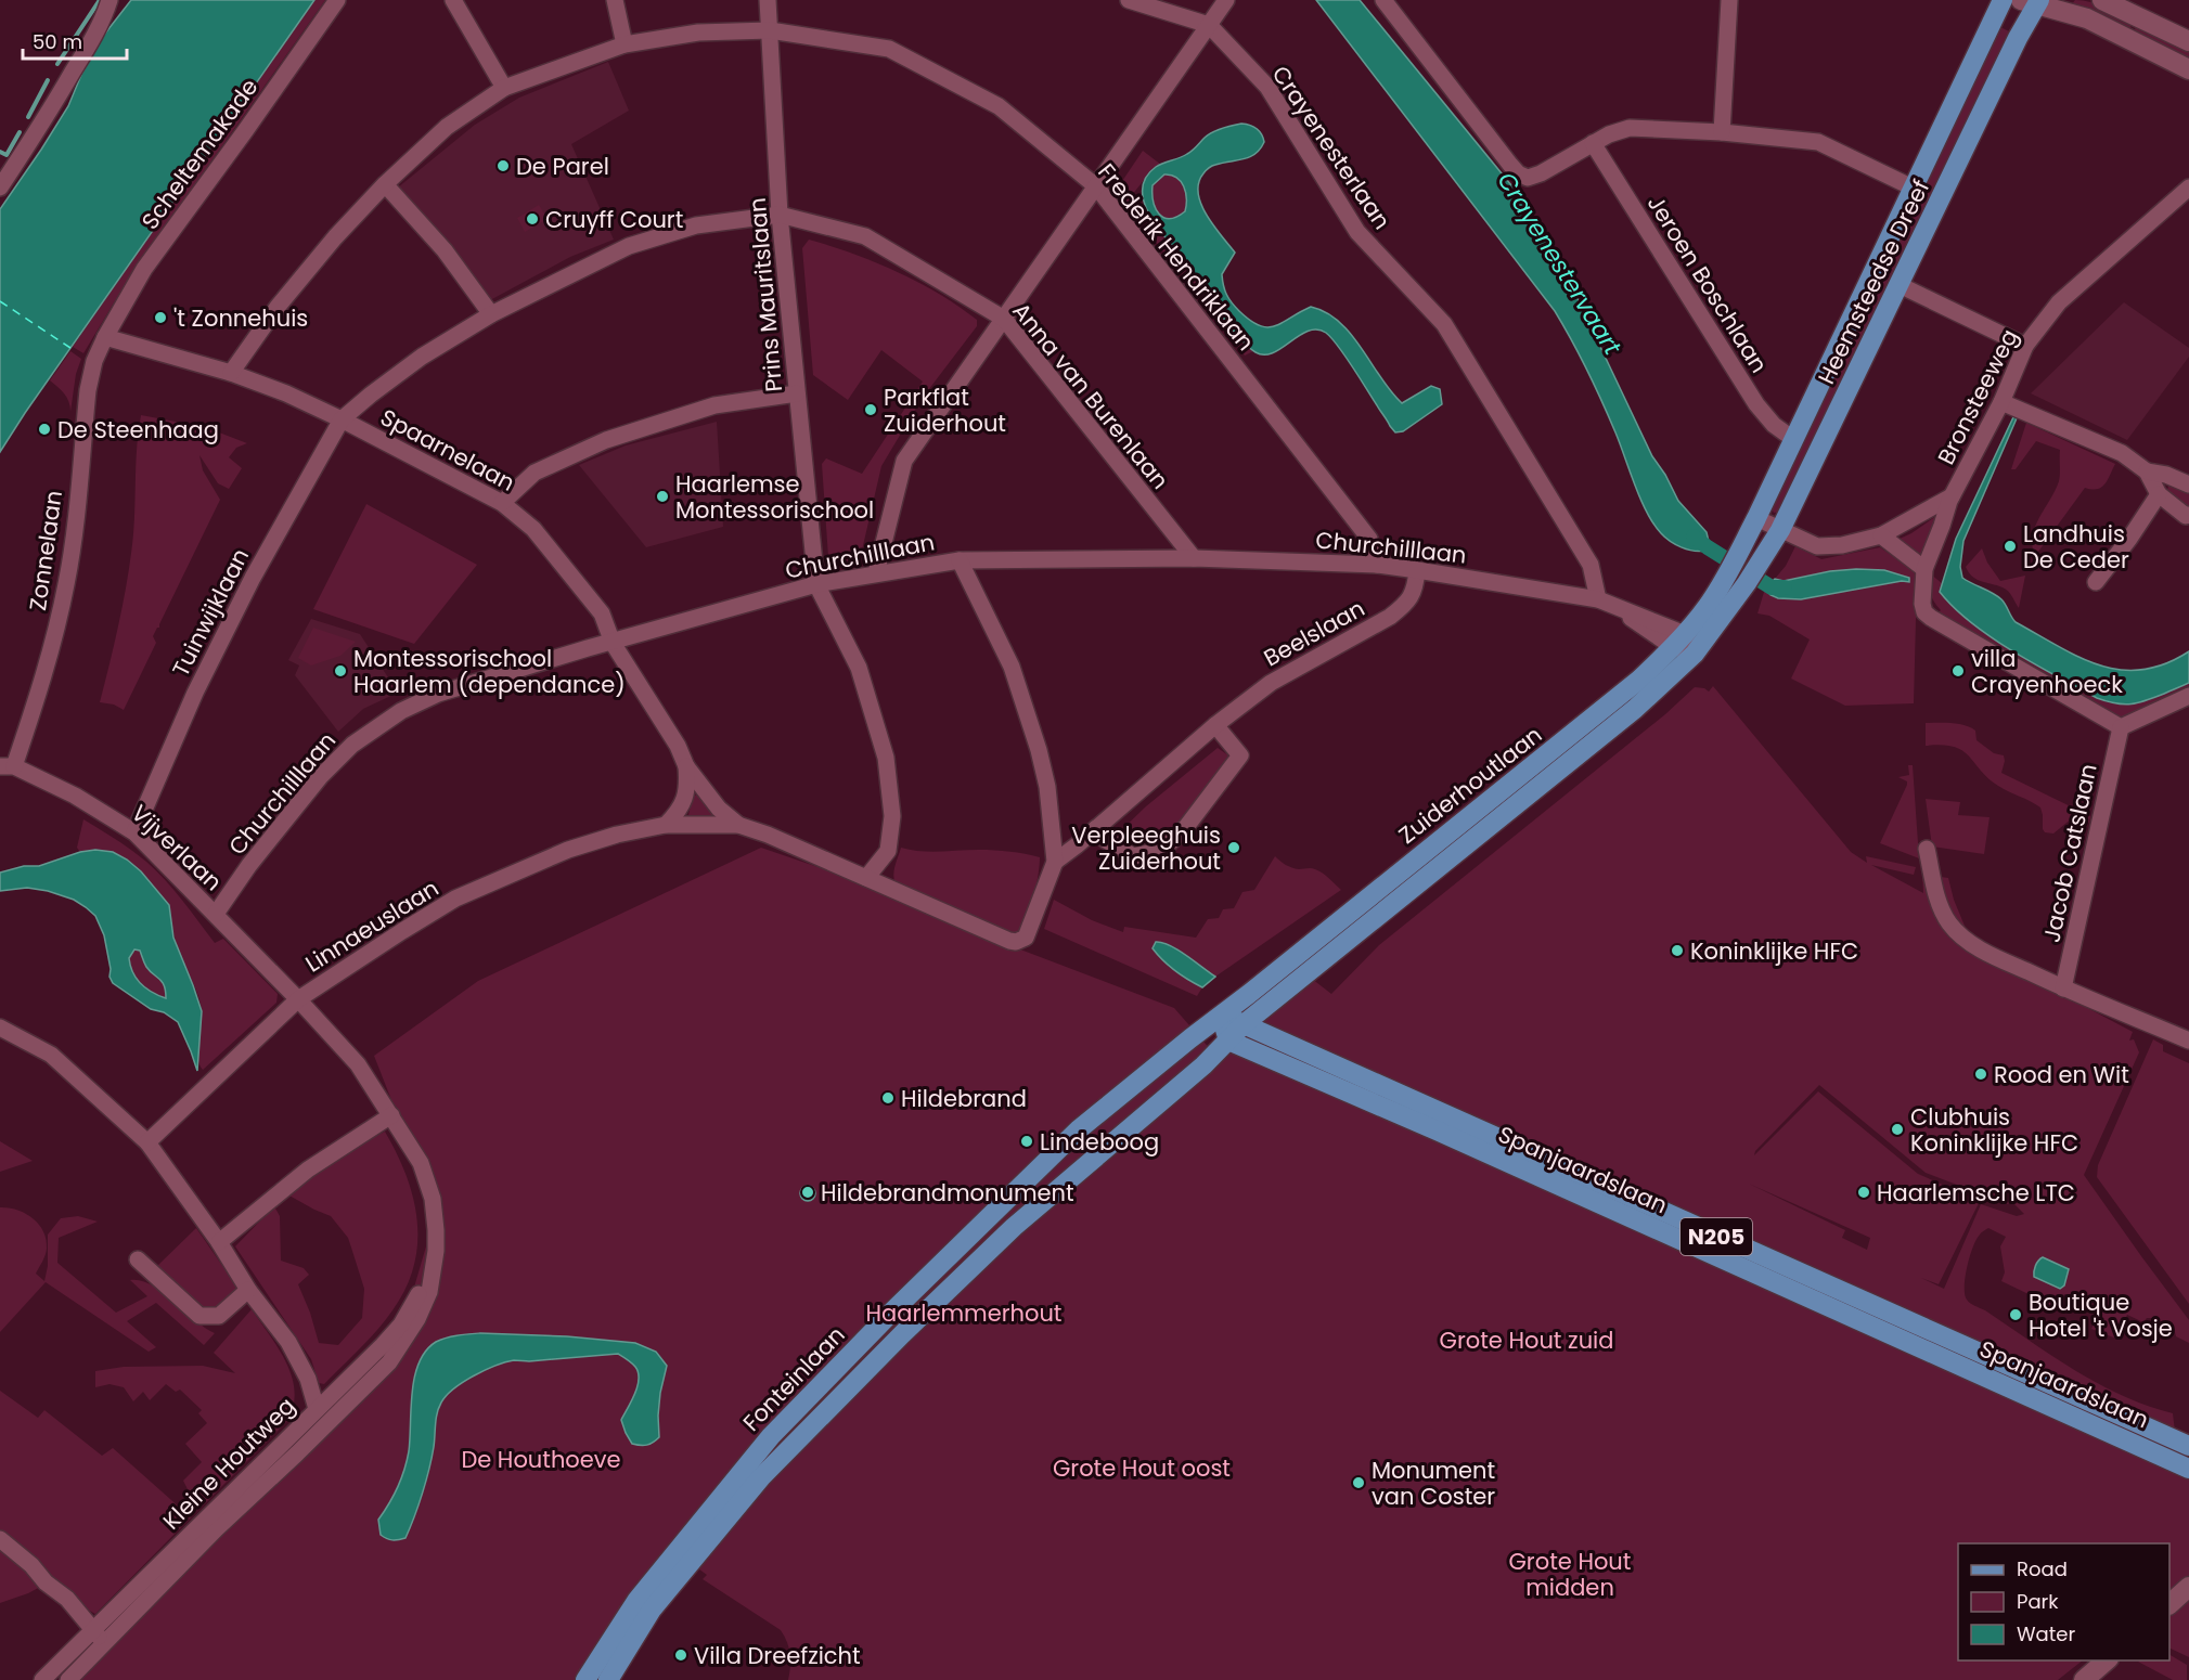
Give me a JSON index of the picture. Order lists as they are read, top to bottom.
{
  "streets": {
    "main road": [
      "Heemsteedse Dreef",
      "Zuiderhoutlaan",
      "Spanjaardslaan",
      "N205",
      "Fonteinlaan"
    ],
    "street": [
      "Crayenesterlaan",
      "Scheltemakade",
      "Frederik Hendriklaan",
      "Jeroen Boschlaan",
      "Prins Mauritslaan",
      "Anna van Burenlaan",
      "Bronsteeweg",
      "Spaarnelaan",
      "Churchilllaan",
      "Zonnelaan",
      "Tuinwijklaan",
      "Beelslaan",
      "Vijverlaan",
      "Jacob Catslaan",
      "Linnaeuslaan",
      "Kleine Houtweg"
    ]
  },
  "crossings": [
    ["Crayenesterlaan", "Churchilllaan"],
    ["Scheltemakade", "Spaarnelaan"],
    ["Scheltemakade", "Zonnelaan"],
    ["Frederik Hendriklaan", "Prins Mauritslaan"],
    ["Frederik Hendriklaan", "Spaarnelaan"],
    ["Frederik Hendriklaan", "Churchilllaan"],
    ["Heemsteedse Dreef", "Jeroen Boschlaan"],
    ["Heemsteedse Dreef", "Bronsteeweg"],
    ["Heemsteedse Dreef", "Zuiderhoutlaan"],
    ["Prins Mauritslaan", "Anna van Burenlaan"],
    ["Prins Mauritslaan", "Churchilllaan"],
    ["Anna van Burenlaan", "Spaarnelaan"],
    ["Anna van Burenlaan", "Churchilllaan"],
    ["Anna van Burenlaan", "Tuinwijklaan"],
    ["Bronsteeweg", "Jacob Catslaan"],
    ["Spaarnelaan", "Churchilllaan"],
    ["Spaarnelaan", "Zonnelaan"],
    ["Spaarnelaan", "Tuinwijklaan"],
    ["Spaarnelaan", "Linnaeuslaan"],
    ["Churchilllaan", "Beelslaan"],
    ["Churchilllaan", "Zuiderhoutlaan"],
    ["Churchilllaan", "Vijverlaan"],
    ["Zonnelaan", "Vijverlaan"],
    ["Tuinwijklaan", "Vijverlaan"],
    ["Zuiderhoutlaan", "Spanjaardslaan"],
    ["Zuiderhoutlaan", "Fonteinlaan"],
    ["Vijverlaan", "Linnaeuslaan"],
    ["Vijverlaan", "Kleine Houtweg"],
    ["Linnaeuslaan", "Kleine Houtweg"],
    ["Spanjaardslaan", "Fonteinlaan"]
  ],
  "water": ["Crayenestervaart"],
  "parks": [
    "Haarlemmerhout",
    "Grote Hout zuid",
    "De Houthoeve",
    "Grote Hout oost",
    "Grote Hout midden"
  ],
  "places": [
    "De Parel",
    "Cruyff Court",
    "'t Zonnehuis",
    "Parkflat Zuiderhout",
    "De Steenhaag",
    "Haarlemse Montessorischool",
    "Landhuis De Ceder",
    "Montessorischool Haarlem (dependance)",
    "villa Crayenhoeck",
    "Verpleeghuis Zuiderhout",
    "Koninklijke HFC",
    "Rood en Wit",
    "Hildebrand",
    "Clubhuis Koninklijke HFC",
    "Lindeboog",
    "Hildebrandmonument",
    "Haarlemsche LTC",
    "Boutique Hotel 't Vosje",
    "Monument van Coster",
    "Villa Dreefzicht"
  ],
  "legend": ["Road", "Park", "Water"],
  "scale_bar": "50 m"
}
